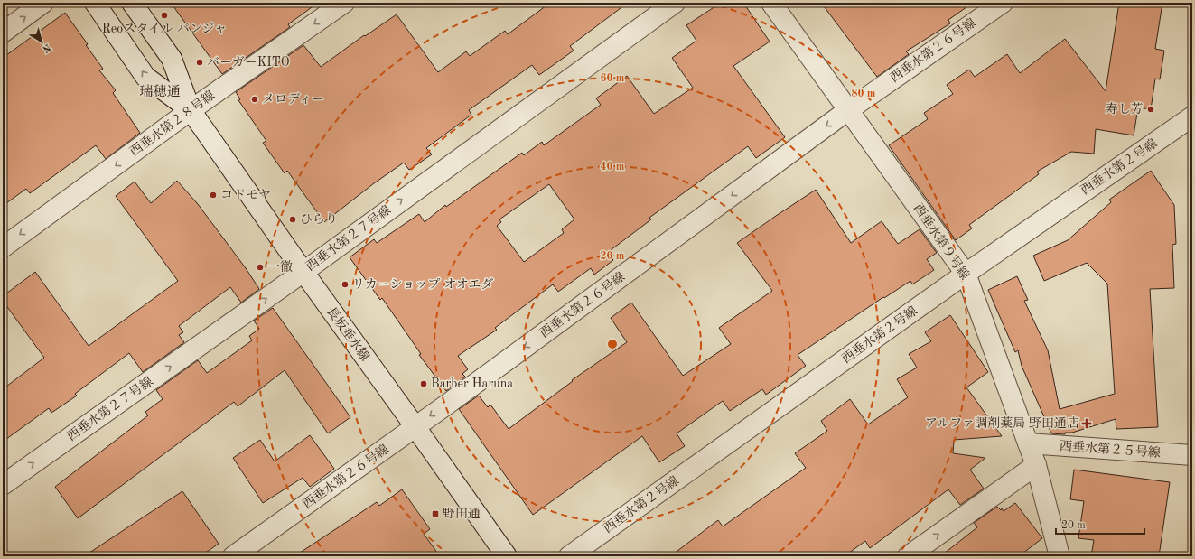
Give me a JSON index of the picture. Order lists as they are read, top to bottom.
{
  "streets": {
    "street": [
      "西垂水第２６号線",
      "西垂水第２８号線",
      "西垂水第２号線",
      "西垂水第２７号線",
      "西垂水第９号線",
      "長坂垂水線",
      "西垂水第２５号線"
    ]
  },
  "crossings": [
    ["西垂水第２６号線", "西垂水第９号線"],
    ["西垂水第２６号線", "長坂垂水線"],
    ["西垂水第２８号線", "長坂垂水線"],
    ["西垂水第２号線", "西垂水第９号線"],
    ["西垂水第２７号線", "長坂垂水線"],
    ["西垂水第９号線", "西垂水第２５号線"]
  ],
  "one_way": ["西垂水第２６号線", "西垂水第２８号線", "西垂水第２７号線"],
  "districts": ["瑞穂通"],
  "places": {
    "other": [
      "Reoスタイル パンジャ",
      "バーガーKITO",
      "メロディー",
      "寿し芳",
      "コドモヤ",
      "ひらり",
      "一徹",
      "リカーショップ オオエダ",
      "Barber Haruna"
    ],
    "health": ["アルファ調剤薬局 野田通店"],
    "transit": ["野田通"]
  },
  "scale_bar": "20 m",
  "north": "bottom right",
  "rings": [
    "60 m",
    "80 m",
    "40 m",
    "20 m"
  ]
}
